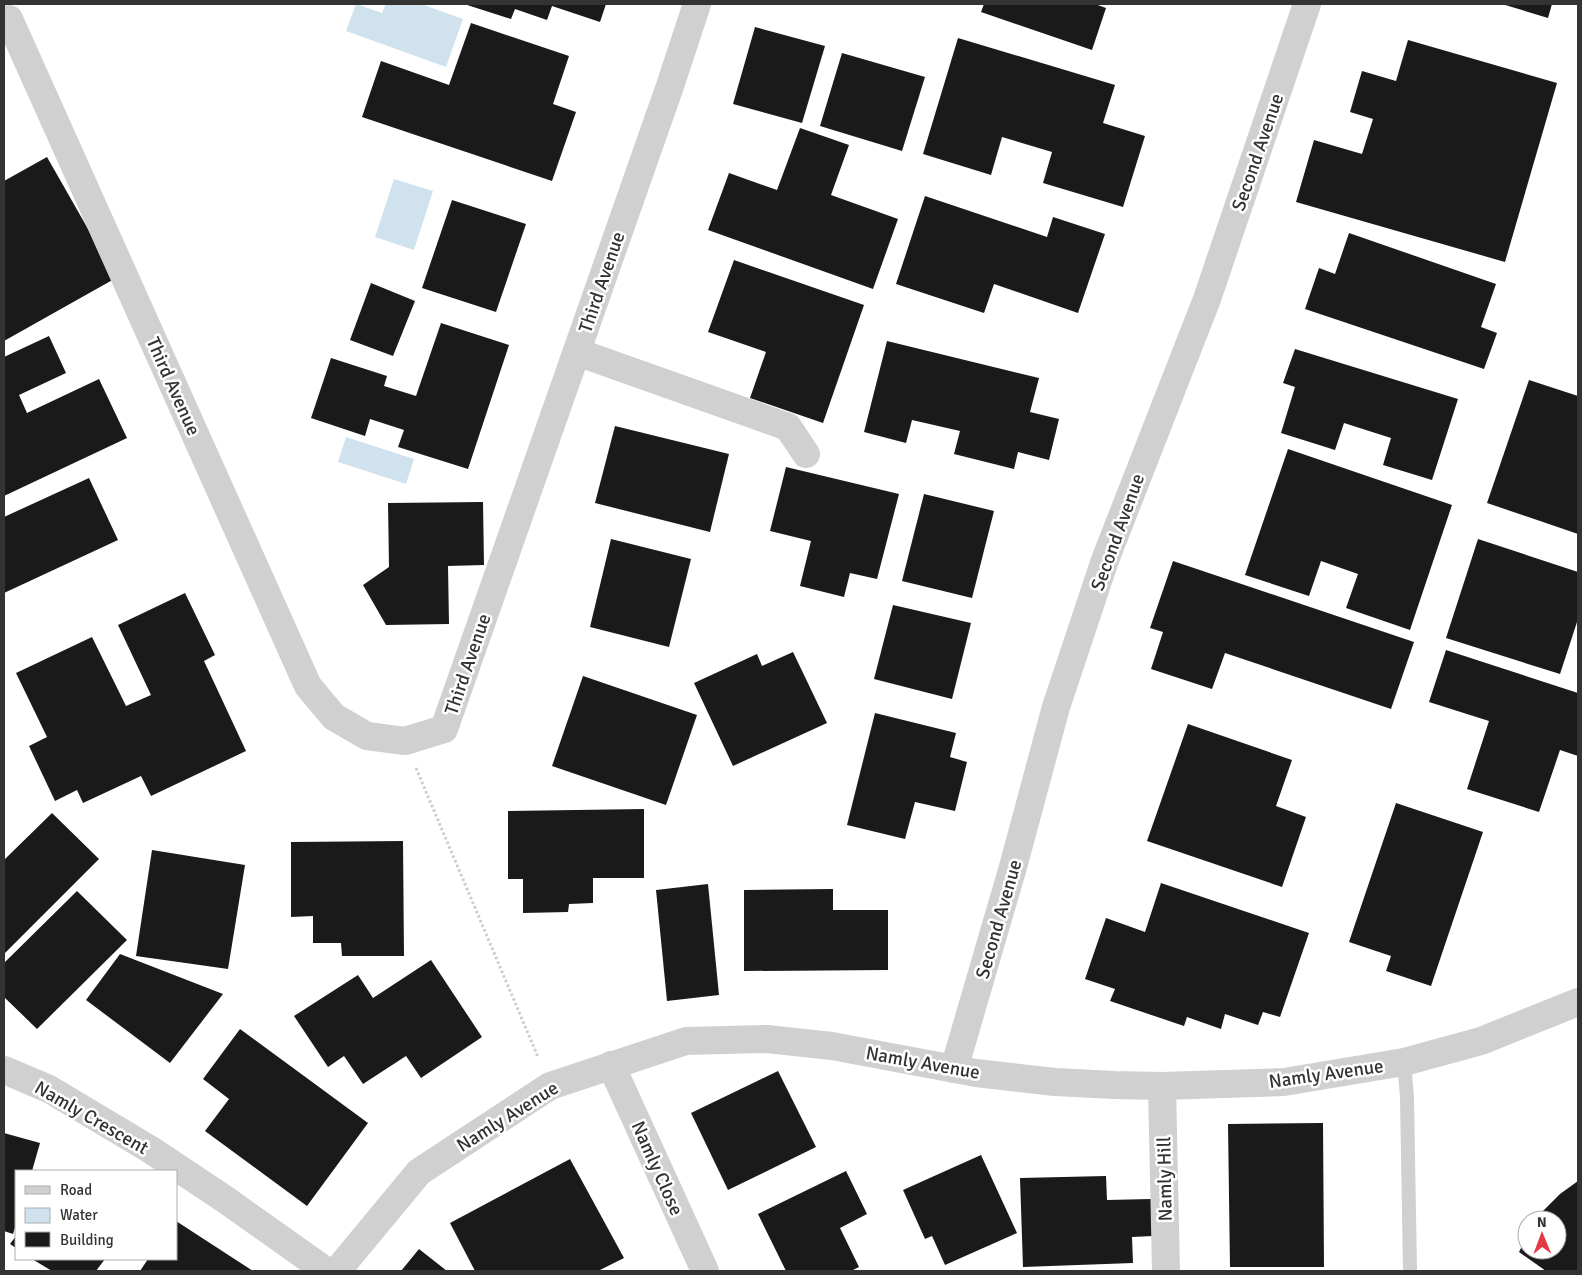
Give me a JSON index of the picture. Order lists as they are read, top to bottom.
{
  "streets": {
    "street": [
      "Second Avenue",
      "Third Avenue",
      "Namly Avenue",
      "Namly Crescent",
      "Namly Close",
      "Namly Hill"
    ]
  },
  "crossings": [
    ["Second Avenue", "Namly Avenue"],
    ["Namly Avenue", "Namly Close"],
    ["Namly Avenue", "Namly Hill"]
  ],
  "legend": ["Road", "Water", "Building"],
  "north": "top"
}
